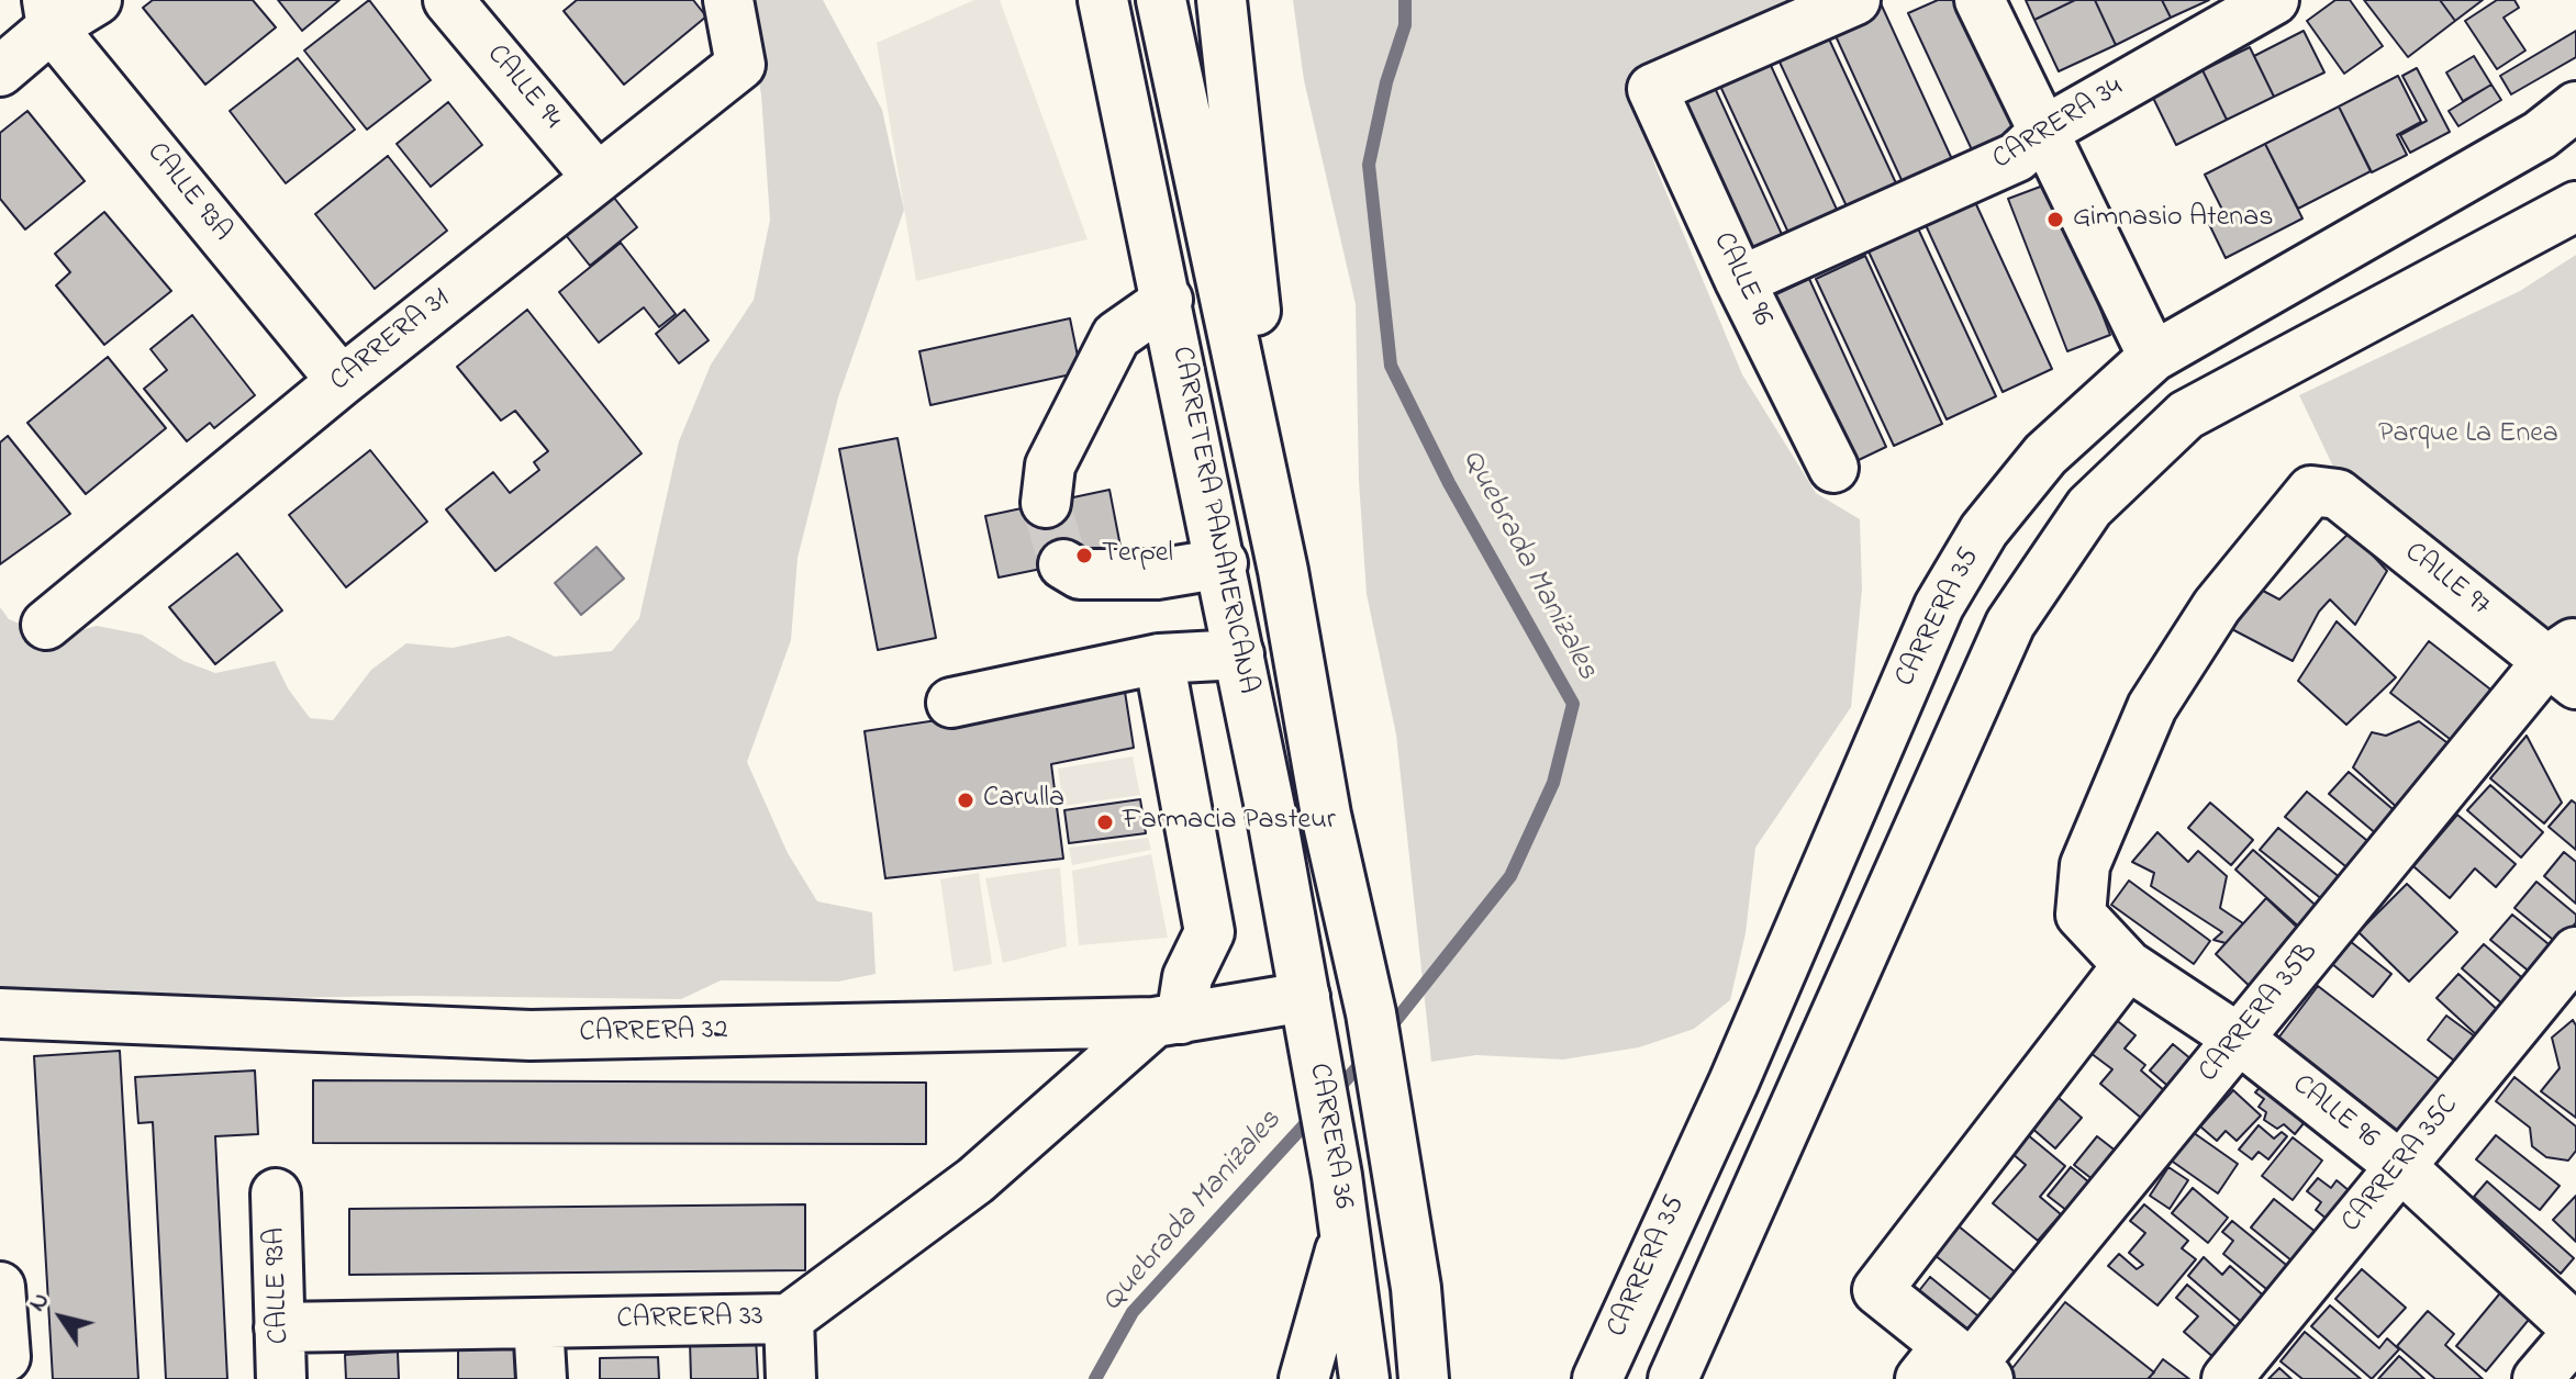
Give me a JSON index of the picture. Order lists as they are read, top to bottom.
{
  "streets": {
    "main road": [
      "CALLE 94",
      "CARRERA 34",
      "CALLE 93A",
      "CALLE 96",
      "CARRERA 31",
      "CARRETERA PANAMERICANA",
      "CALLE 97",
      "CARRERA 35",
      "CARRERA 35B",
      "CARRERA 32",
      "CARRERA 36",
      "CARRERA 35C",
      "CARRERA 33"
    ]
  },
  "crossings": [
    ["CALLE 94", "CARRERA 31"],
    ["CARRERA 34", "CALLE 96"],
    ["CALLE 93A", "CARRERA 31"],
    ["CALLE 93A", "CARRERA 33"],
    ["CALLE 96", "CALLE 97"],
    ["CALLE 96", "CARRERA 35B"],
    ["CALLE 96", "CARRERA 35C"],
    ["CARRETERA PANAMERICANA", "CARRERA 32"],
    ["CARRETERA PANAMERICANA", "CARRERA 36"],
    ["CALLE 97", "CARRERA 35B"],
    ["CARRERA 32", "CARRERA 36"],
    ["CARRERA 32", "CARRERA 33"]
  ],
  "water": ["Quebrada Manizales"],
  "parks": ["Parque La Enea"],
  "places": [
    "Gimnasio Atenas",
    "Terpel",
    "Carulla",
    "Farmacia Pasteur"
  ],
  "north": "top left"
}
